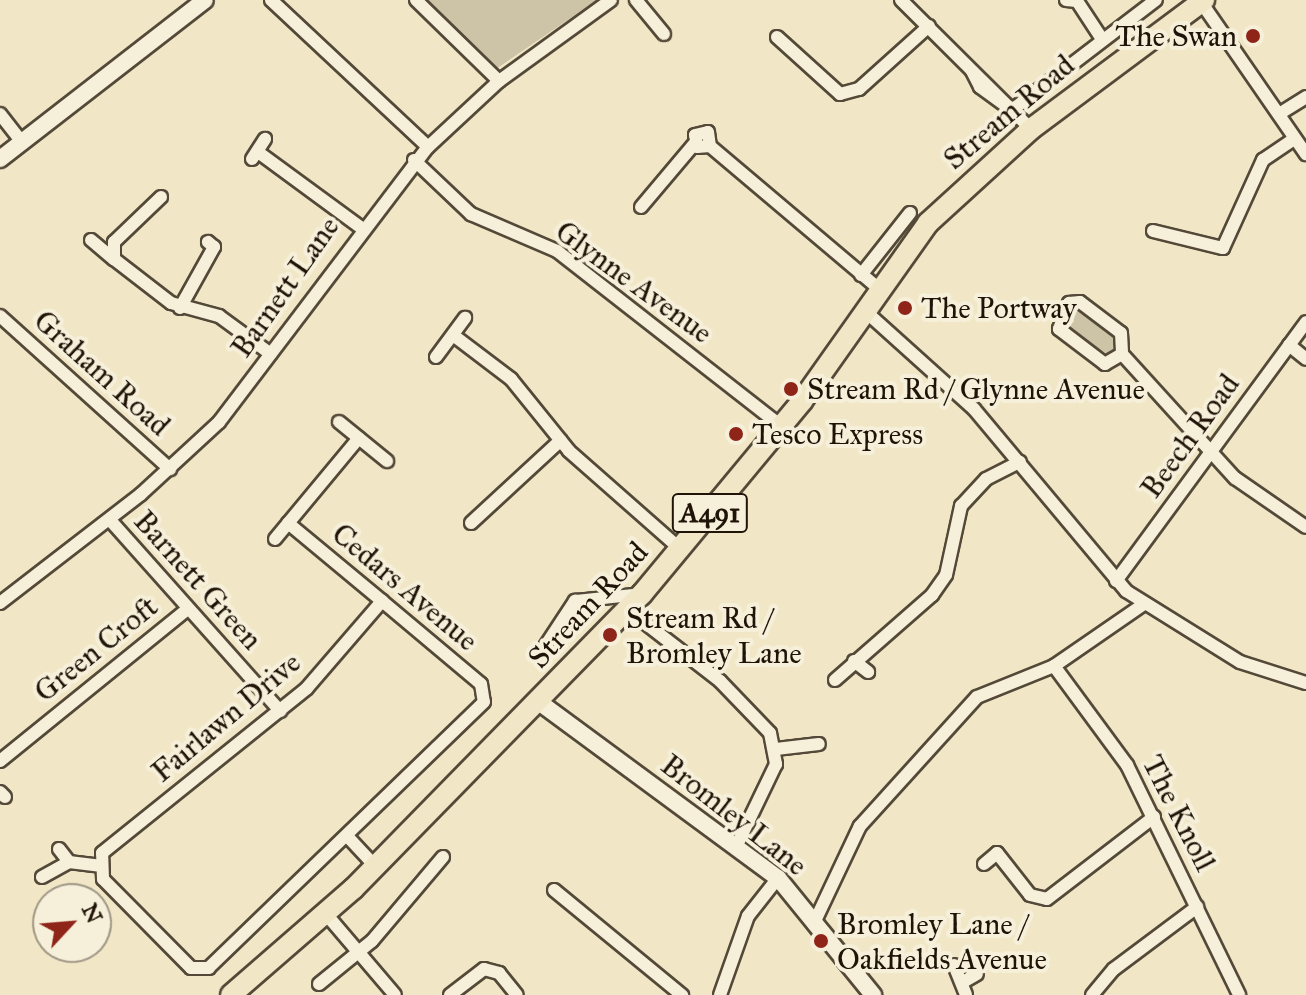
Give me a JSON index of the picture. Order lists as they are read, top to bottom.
{
  "streets": {
    "highway": ["Stream Road", "A491"],
    "street": [
      "Glynne Avenue",
      "Barnett Lane",
      "Graham Road",
      "Beech Road",
      "Barnett Green",
      "Cedars Avenue",
      "Green Croft",
      "Fairlawn Drive",
      "The Knoll",
      "Bromley Lane"
    ]
  },
  "crossings": [
    ["Stream Road", "Glynne Avenue"],
    ["Stream Road", "Bromley Lane"],
    ["Glynne Avenue", "Barnett Lane"],
    ["Barnett Lane", "Graham Road"],
    ["Barnett Lane", "Barnett Green"],
    ["Barnett Green", "Green Croft"],
    ["Barnett Green", "Fairlawn Drive"],
    ["Cedars Avenue", "Fairlawn Drive"]
  ],
  "places": [
    "The Swan",
    "The Portway",
    "Stream Rd / Glynne Avenue",
    "Tesco Express",
    "Stream Rd / Bromley Lane",
    "Bromley Lane / Oakfields Avenue"
  ],
  "north": "top right"
}
